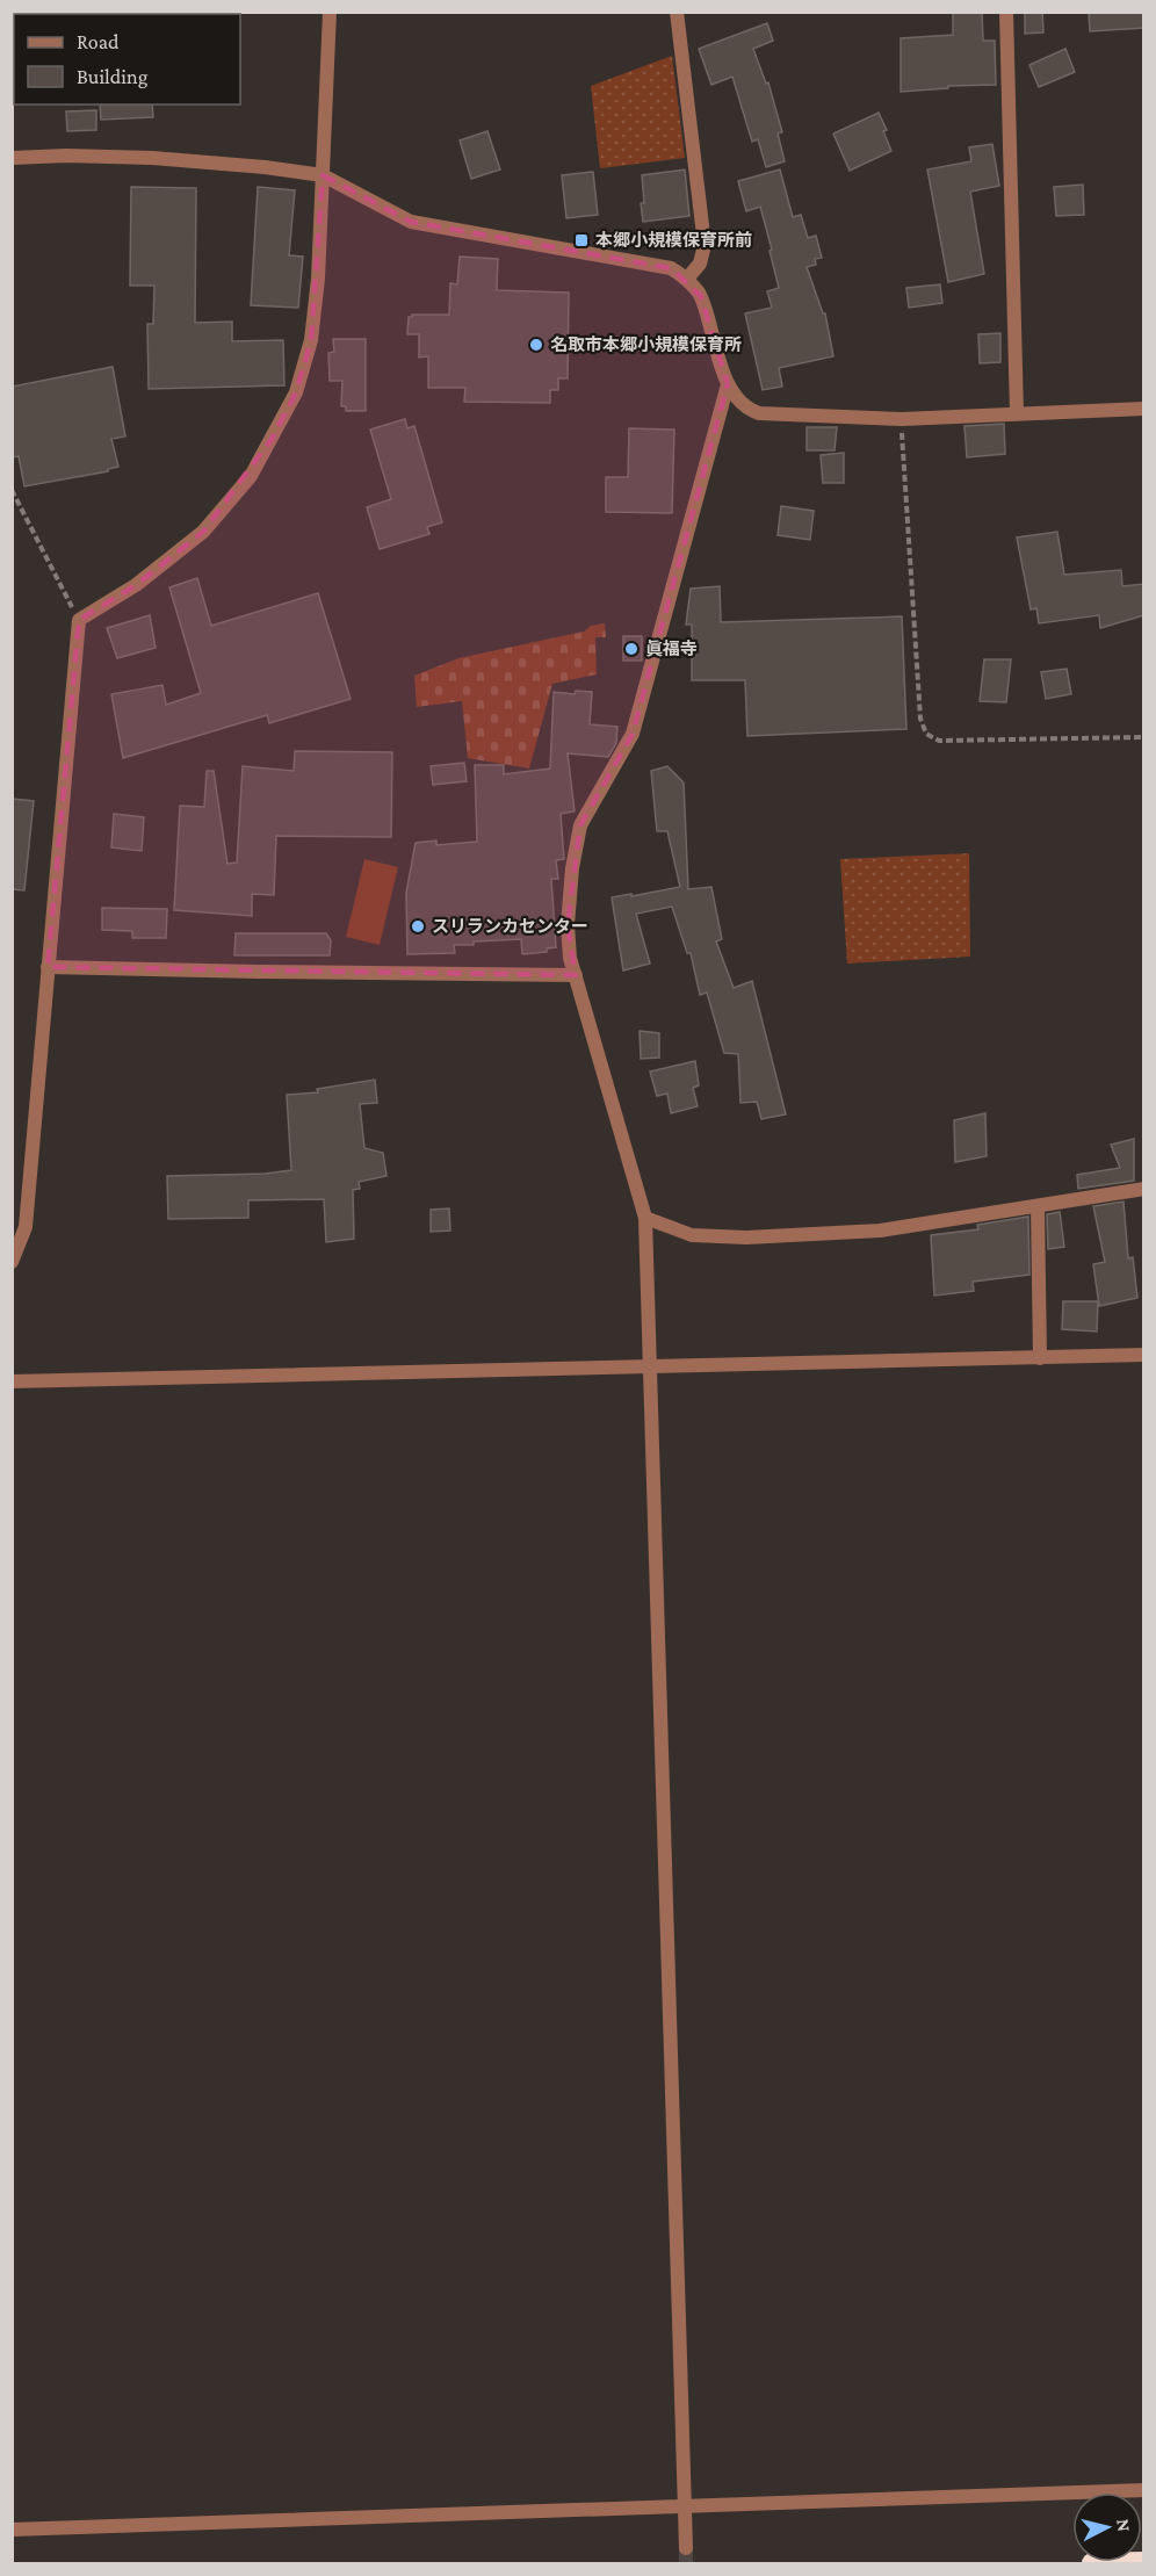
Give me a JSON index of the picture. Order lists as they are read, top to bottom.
{
  "places": {
    "transit": ["本郷小規模保育所前"],
    "other": ["名取市本郷小規模保育所", "眞福寺", "スリランカセンター"]
  },
  "legend": ["Road", "Building"],
  "north": "right"
}
